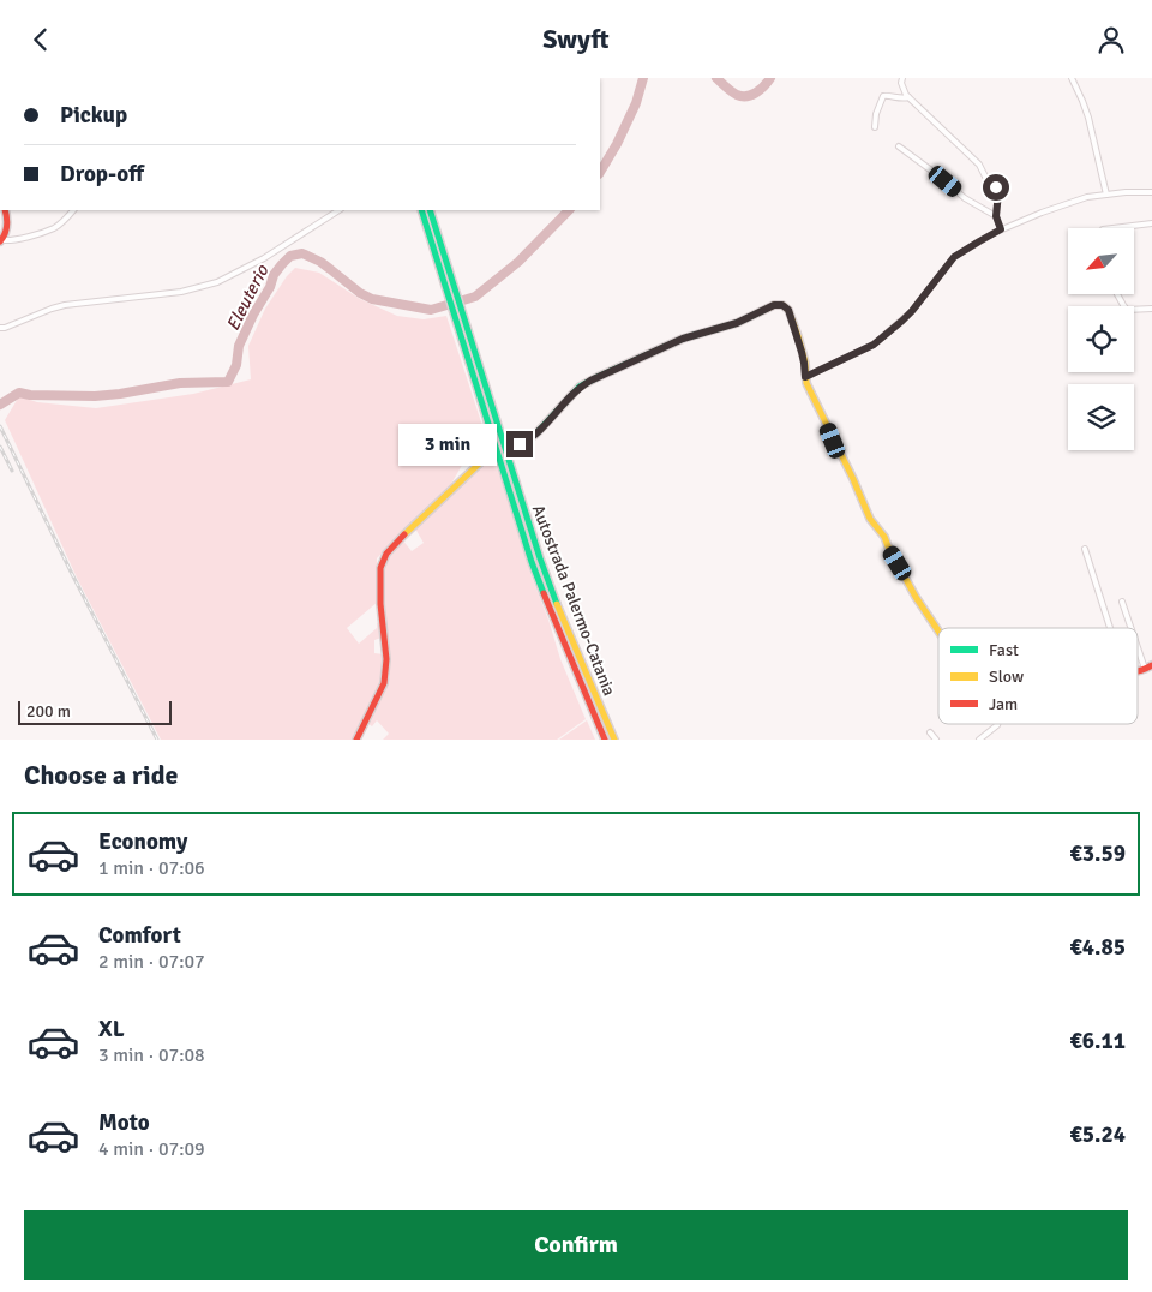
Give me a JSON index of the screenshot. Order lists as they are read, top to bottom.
{
  "streets": {
    "main road": ["Autostrada Palermo-Catania"]
  },
  "water": ["Eleuterio"],
  "legend": ["Fast", "Slow", "Jam"],
  "scale_bar": "200 m",
  "north": "bottom left",
  "page": {
    "header": "Swyft",
    "banner": ["Pickup", "Drop-off"],
    "bubble": "3 min",
    "scale": "200 m",
    "heading": "Choose a ride",
    "list": [
      {
        "name": "Economy",
        "note": "1 min · 07:06",
        "value": "€3.59"
      },
      {
        "name": "Comfort",
        "note": "2 min · 07:07",
        "value": "€4.85"
      },
      {
        "name": "XL",
        "note": "3 min · 07:08",
        "value": "€6.11"
      },
      {
        "name": "Moto",
        "note": "4 min · 07:09",
        "value": "€5.24"
      }
    ],
    "buttons": "Confirm"
  }
}
